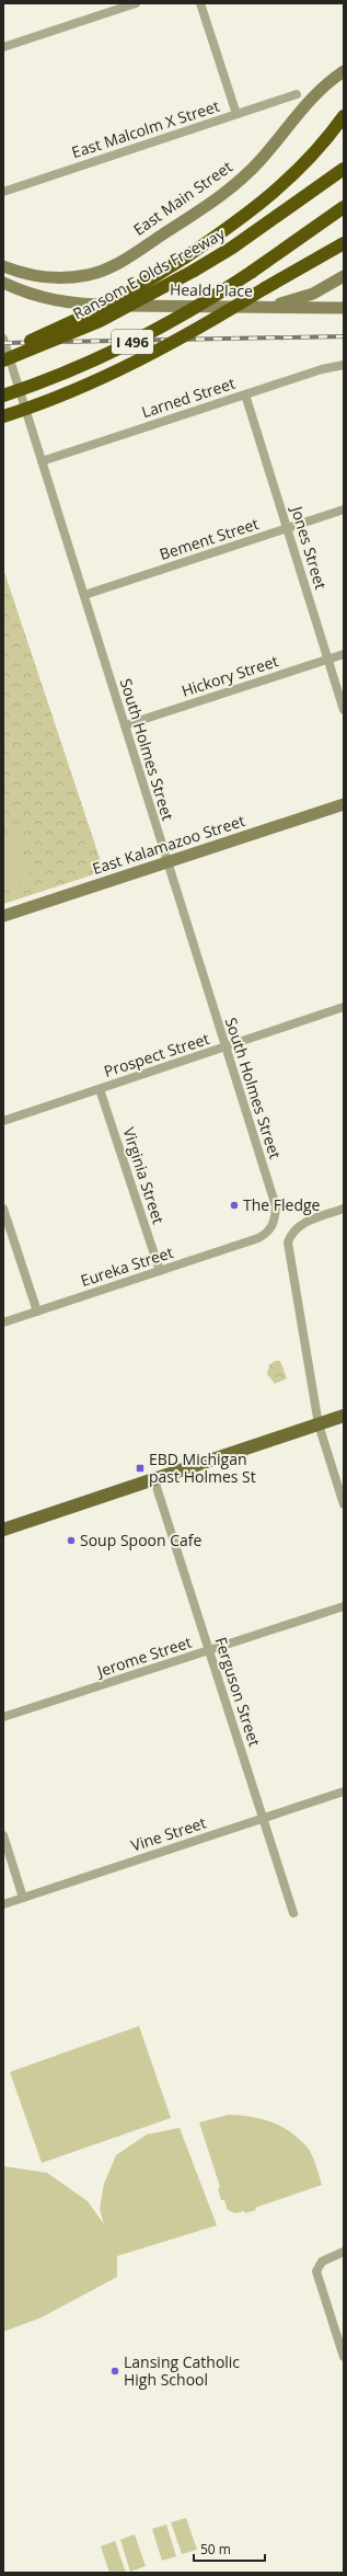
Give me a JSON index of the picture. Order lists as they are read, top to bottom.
{
  "streets": {
    "highway": ["Ransom E Olds Freeway", "I 496"],
    "street": [
      "East Malcolm X Street",
      "East Main Street",
      "Heald Place",
      "Larned Street",
      "Bement Street",
      "Jones Street",
      "Hickory Street",
      "South Holmes Street",
      "East Kalamazoo Street",
      "Prospect Street",
      "Virginia Street",
      "Eureka Street",
      "Jerome Street",
      "Ferguson Street",
      "Vine Street"
    ]
  },
  "crossings": [
    ["Larned Street", "Jones Street"],
    ["Larned Street", "South Holmes Street"],
    ["Bement Street", "Jones Street"],
    ["Bement Street", "South Holmes Street"],
    ["Jones Street", "Hickory Street"],
    ["Hickory Street", "South Holmes Street"],
    ["South Holmes Street", "East Kalamazoo Street"],
    ["South Holmes Street", "Prospect Street"],
    ["South Holmes Street", "Eureka Street"],
    ["Prospect Street", "Virginia Street"],
    ["Virginia Street", "Eureka Street"],
    ["Jerome Street", "Ferguson Street"],
    ["Ferguson Street", "Vine Street"]
  ],
  "places": {
    "other": ["The Fledge", "Soup Spoon Cafe", "Lansing Catholic High School"],
    "transit": ["EBD Michigan past Holmes St"]
  },
  "scale_bar": "50 m"
}
